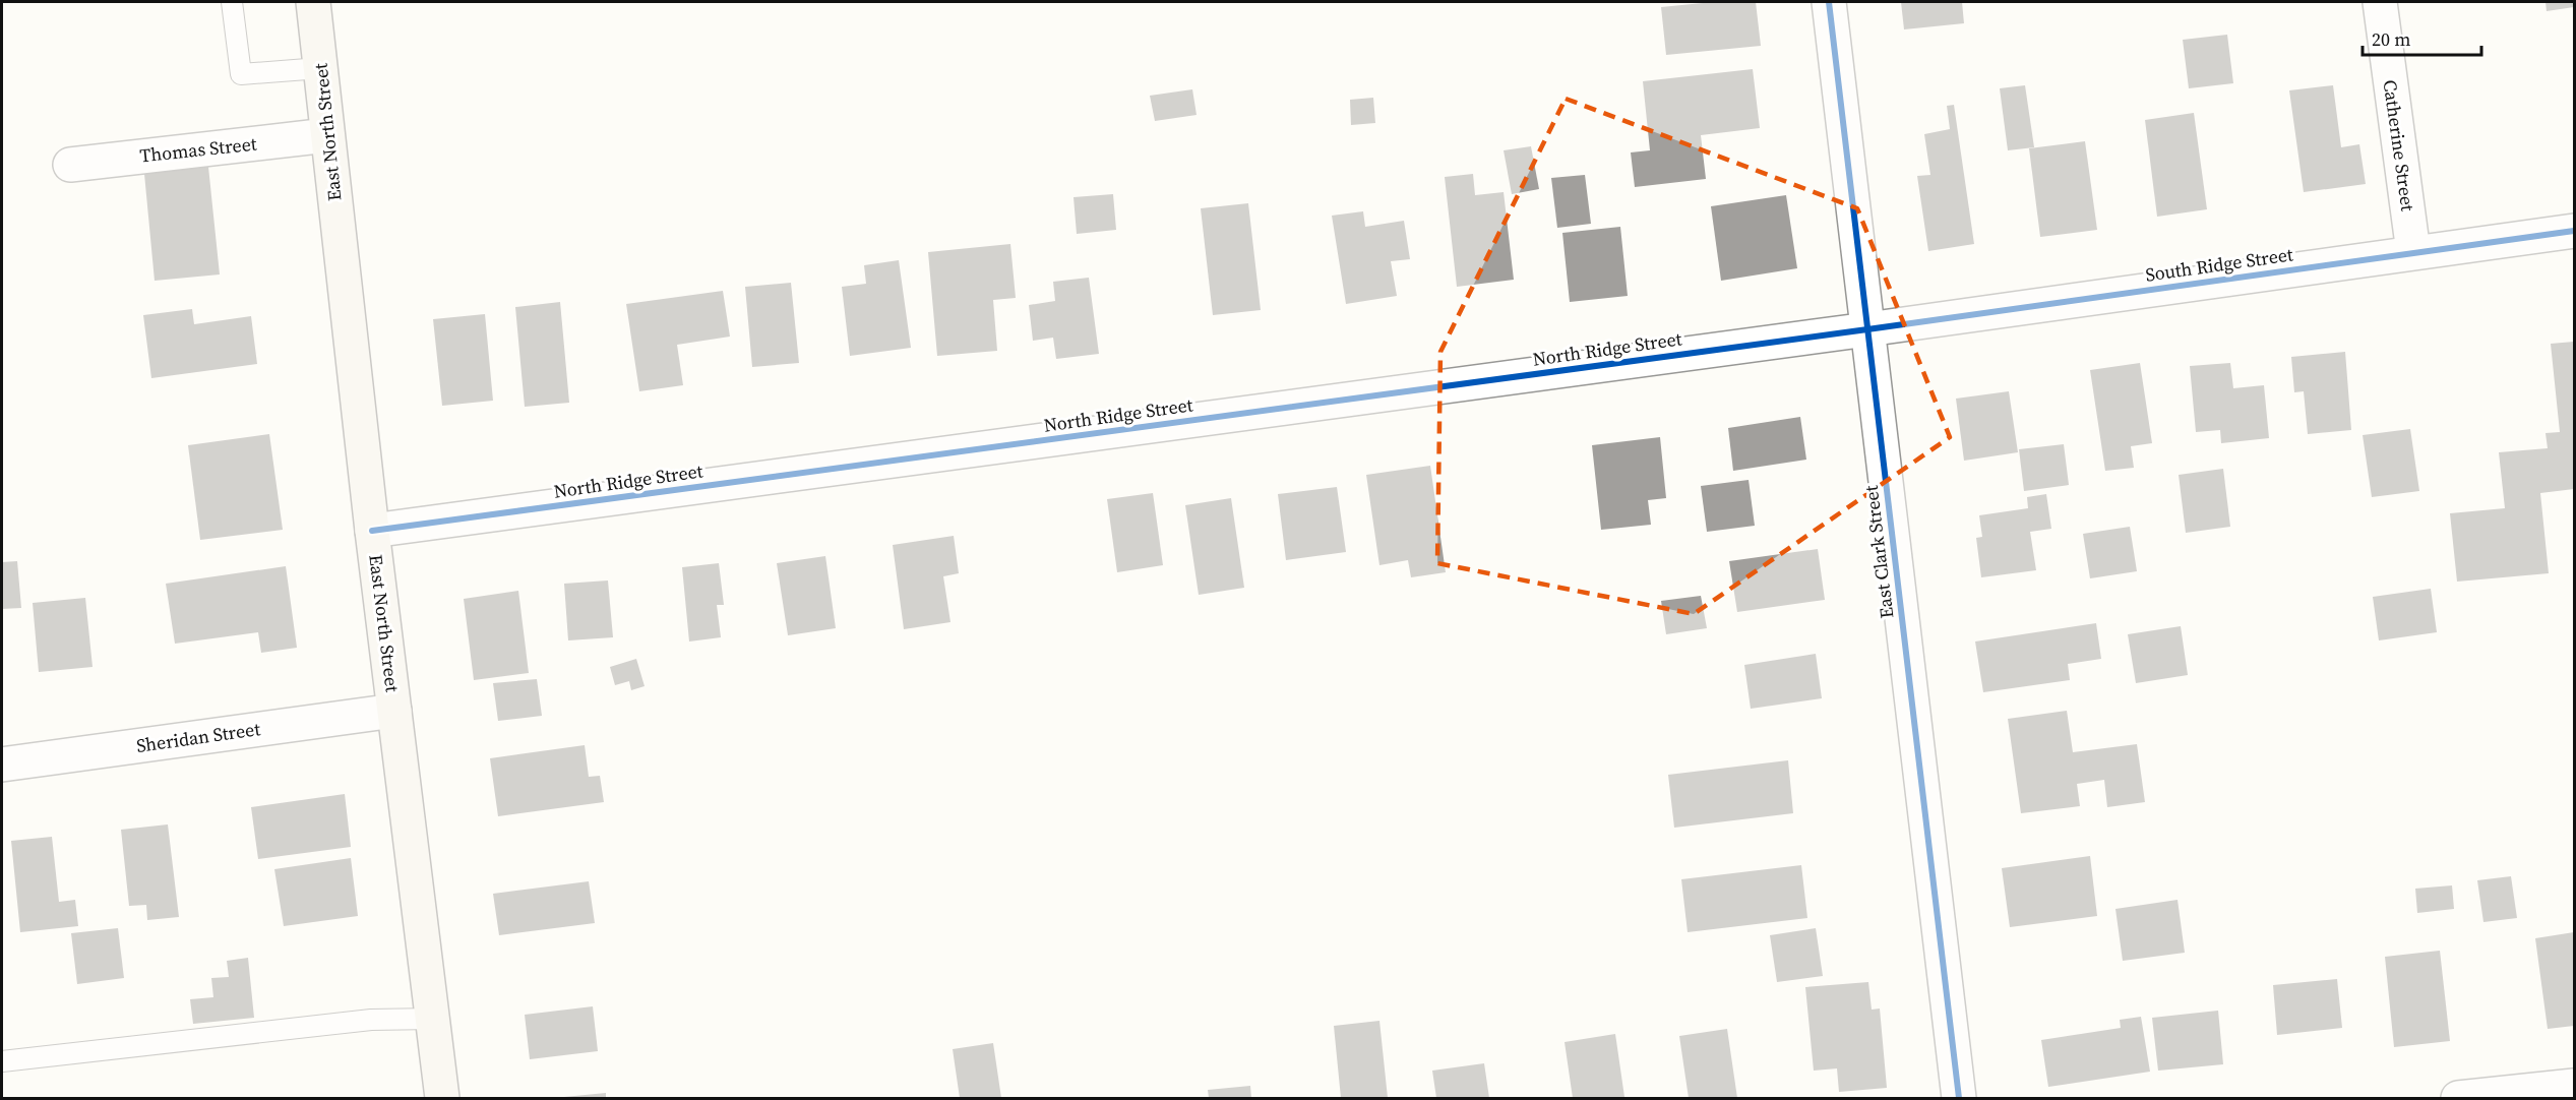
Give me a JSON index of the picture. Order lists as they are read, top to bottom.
{
  "streets": {
    "street": [
      "East North Street",
      "Catherine Street",
      "Thomas Street",
      "South Ridge Street",
      "North Ridge Street",
      "East Clark Street",
      "Sheridan Street"
    ]
  },
  "crossings": [
    ["East North Street", "Thomas Street"],
    ["East North Street", "North Ridge Street"],
    ["East North Street", "Sheridan Street"],
    ["Catherine Street", "South Ridge Street"],
    ["South Ridge Street", "North Ridge Street"],
    ["South Ridge Street", "East Clark Street"],
    ["North Ridge Street", "East Clark Street"]
  ],
  "scale_bar": "20 m"
}
